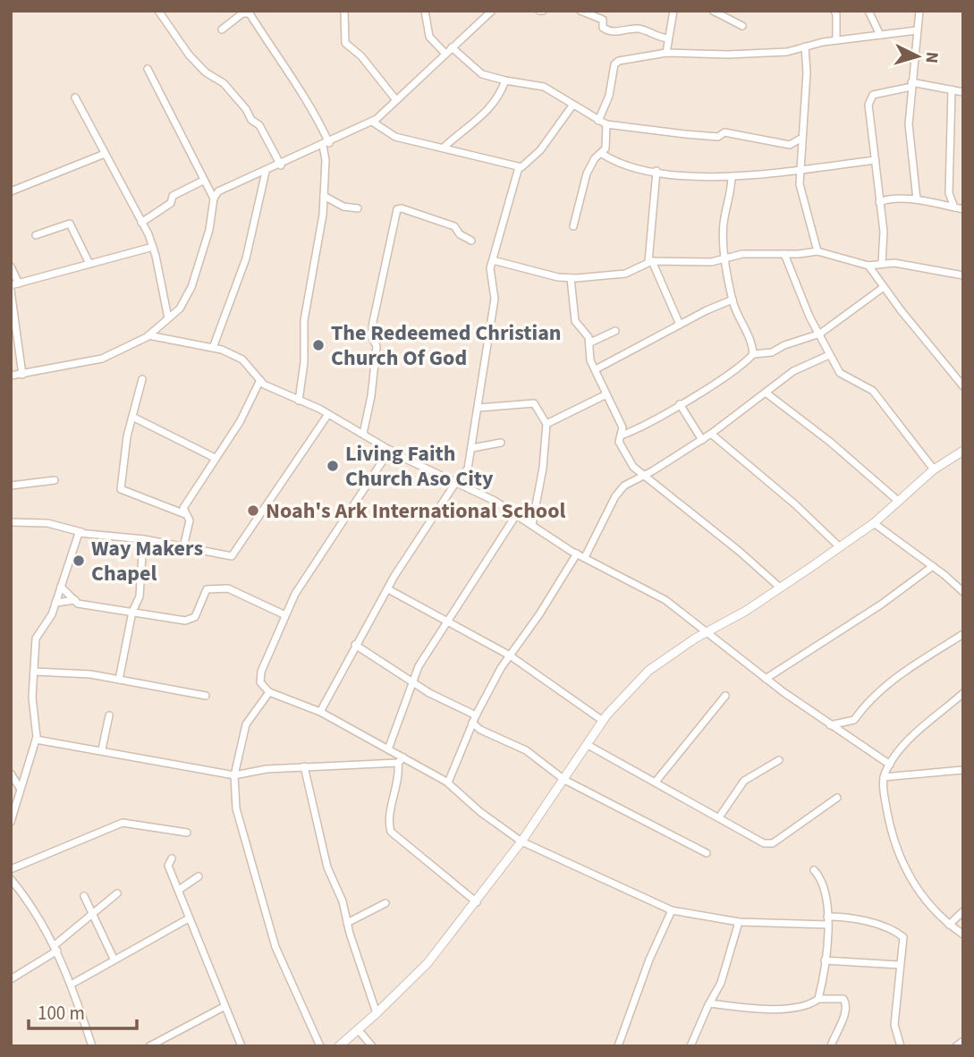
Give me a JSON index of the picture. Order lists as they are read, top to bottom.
{
  "places": [
    "The Redeemed Christian Church Of God",
    "Living Faith Church Aso City",
    "Noah's Ark International School",
    "Way Makers Chapel"
  ],
  "scale_bar": "100 m",
  "north": "right"
}
